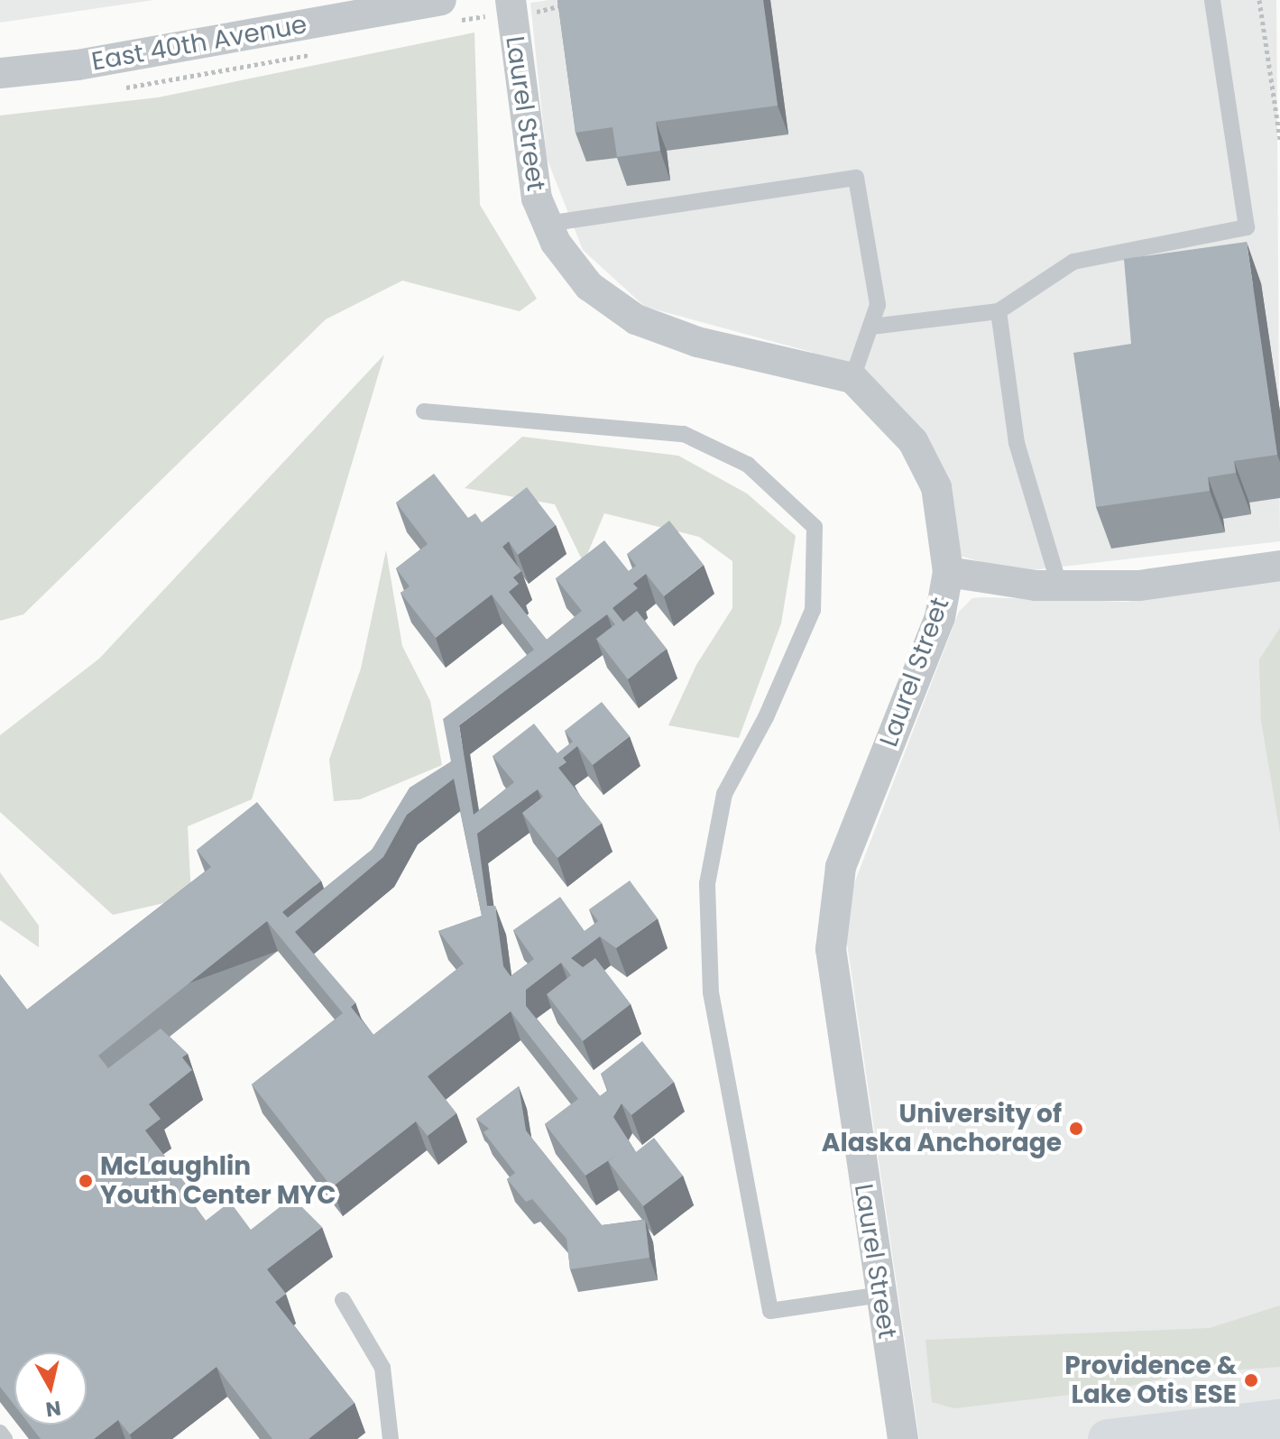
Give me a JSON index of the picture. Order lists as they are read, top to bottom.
{
  "streets": {
    "street": ["East 40th Avenue", "Laurel Street"]
  },
  "places": ["University of Alaska Anchorage", "McLaughlin Youth Center MYC", "Providence & Lake Otis ESE"],
  "north": "bottom"
}
